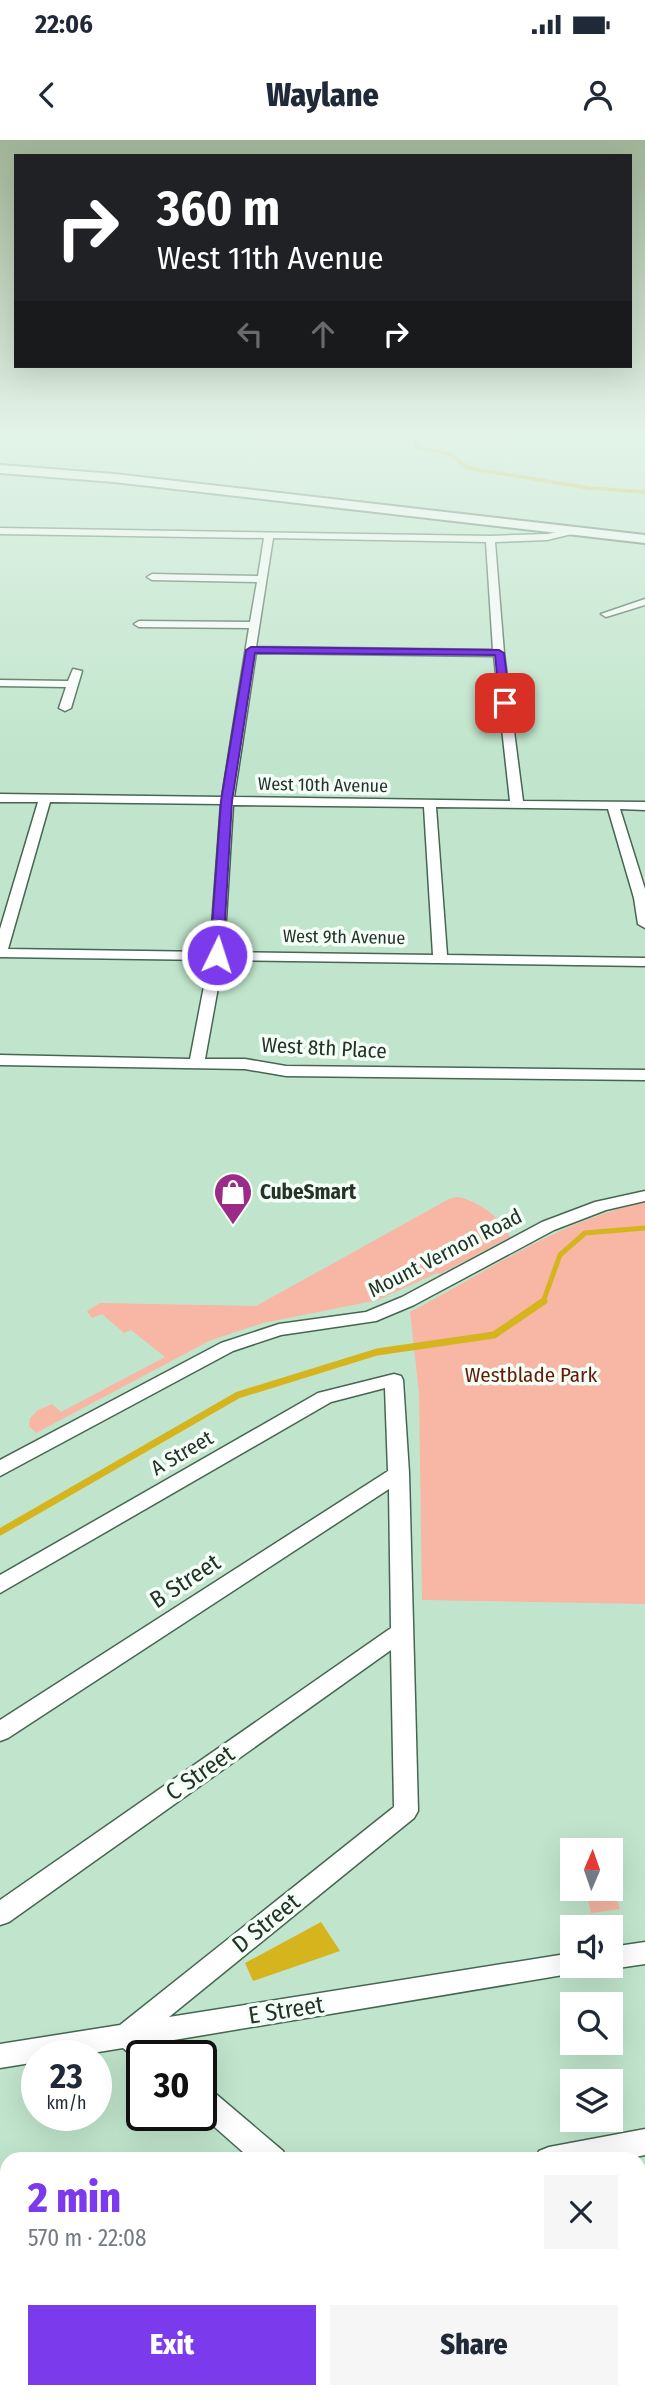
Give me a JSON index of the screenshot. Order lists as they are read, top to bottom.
{
  "streets": {
    "street": [
      "West 10th Avenue",
      "West 9th Avenue",
      "West 8th Place",
      "Mount Vernon Road",
      "A Street",
      "B Street",
      "C Street",
      "D Street",
      "E Street"
    ]
  },
  "crossings": [
    ["A Street", "B Street"],
    ["C Street", "D Street"],
    ["D Street", "E Street"]
  ],
  "parks": ["Westblade Park"],
  "places": {
    "shop": ["CubeSmart"]
  },
  "north": "top",
  "page": {
    "status": "22:06",
    "header": "Waylane",
    "turn": ["360 m", "West 11th Avenue"],
    "speed": "23 km/h",
    "limit": "30",
    "heading": ["2 min", "570 m · 22:08"],
    "buttons": ["Exit", "Share"]
  }
}
